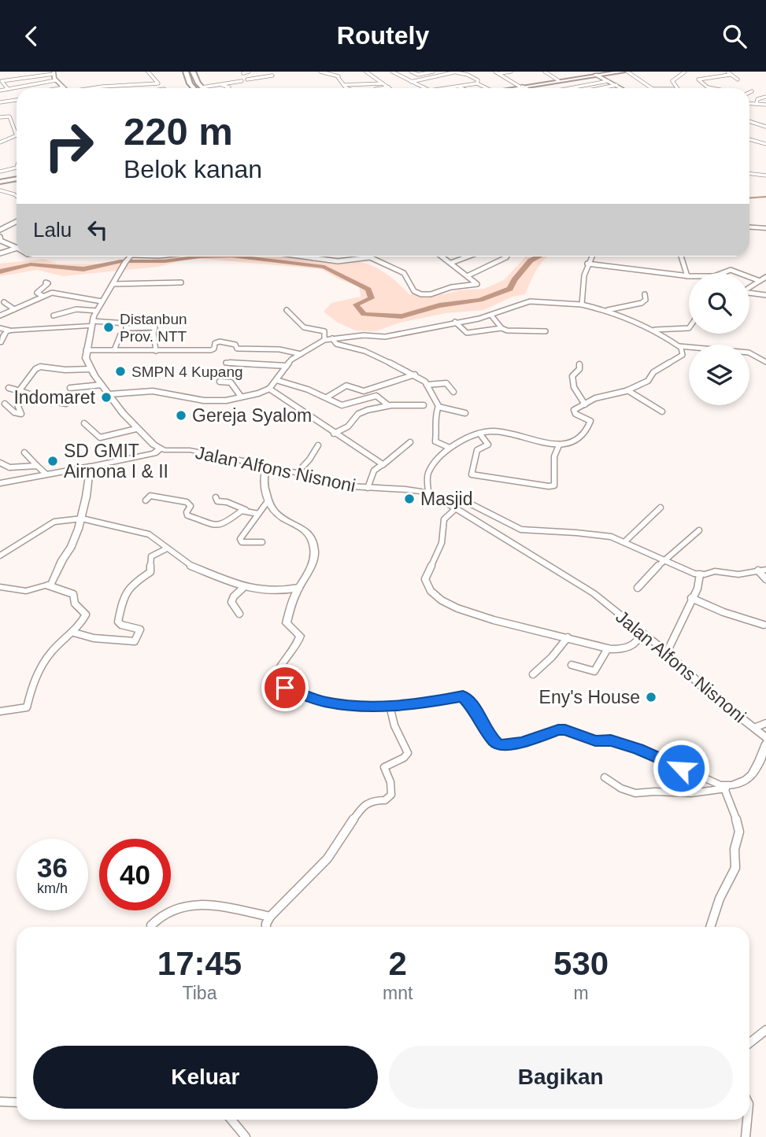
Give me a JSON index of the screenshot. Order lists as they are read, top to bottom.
{
  "streets": {
    "street": ["Jalan Alfons Nisnoni"]
  },
  "places": [
    "Distanbun Prov. NTT",
    "SMPN 4 Kupang",
    "Indomaret",
    "Gereja Syalom",
    "SD GMIT Airnona I & II",
    "Masjid",
    "Eny's House"
  ],
  "page": {
    "header": "Routely",
    "turn": ["220 m", "Belok kanan"],
    "then": "Lalu",
    "speed": "36 km/h",
    "limit": "40",
    "eta": [
      "17:45",
      "Tiba",
      "2",
      "mnt",
      "530",
      "m"
    ],
    "buttons": ["Keluar", "Bagikan"]
  }
}
